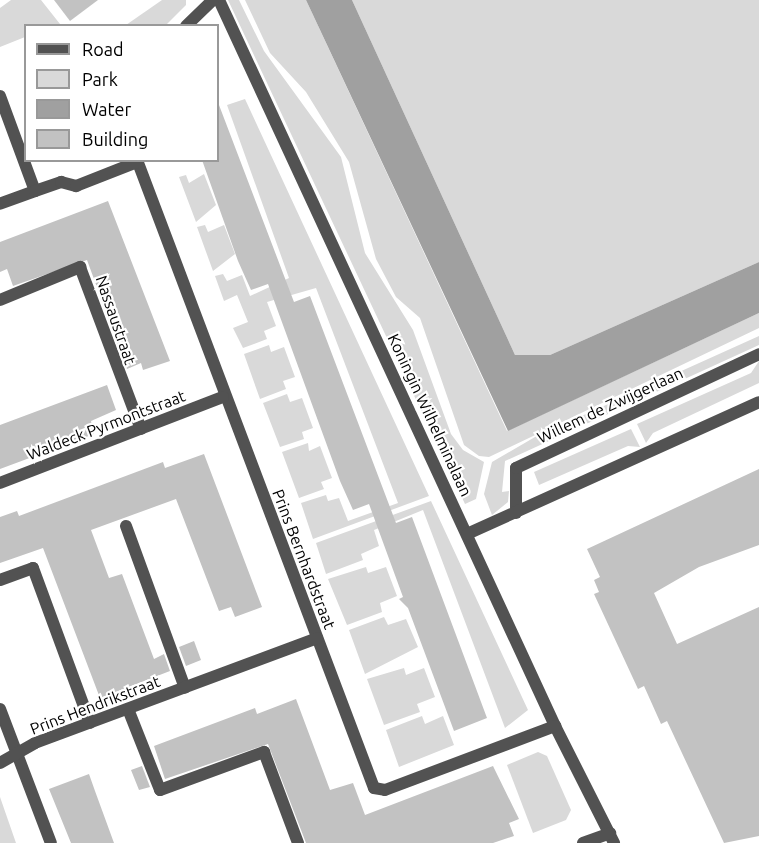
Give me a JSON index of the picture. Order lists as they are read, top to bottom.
{
  "streets": {
    "street": [
      "Nassaustraat",
      "Willem de Zwijgerlaan",
      "Koningin Wilhelminalaan",
      "Waldeck Pyrmontstraat",
      "Prins Bernhardstraat",
      "Prins Hendrikstraat"
    ]
  },
  "crossings": [
    ["Nassaustraat", "Waldeck Pyrmontstraat"],
    ["Koningin Wilhelminalaan", "Prins Bernhardstraat"],
    ["Waldeck Pyrmontstraat", "Prins Bernhardstraat"],
    ["Prins Bernhardstraat", "Prins Hendrikstraat"]
  ],
  "legend": [
    "Road",
    "Park",
    "Water",
    "Building"
  ]
}
